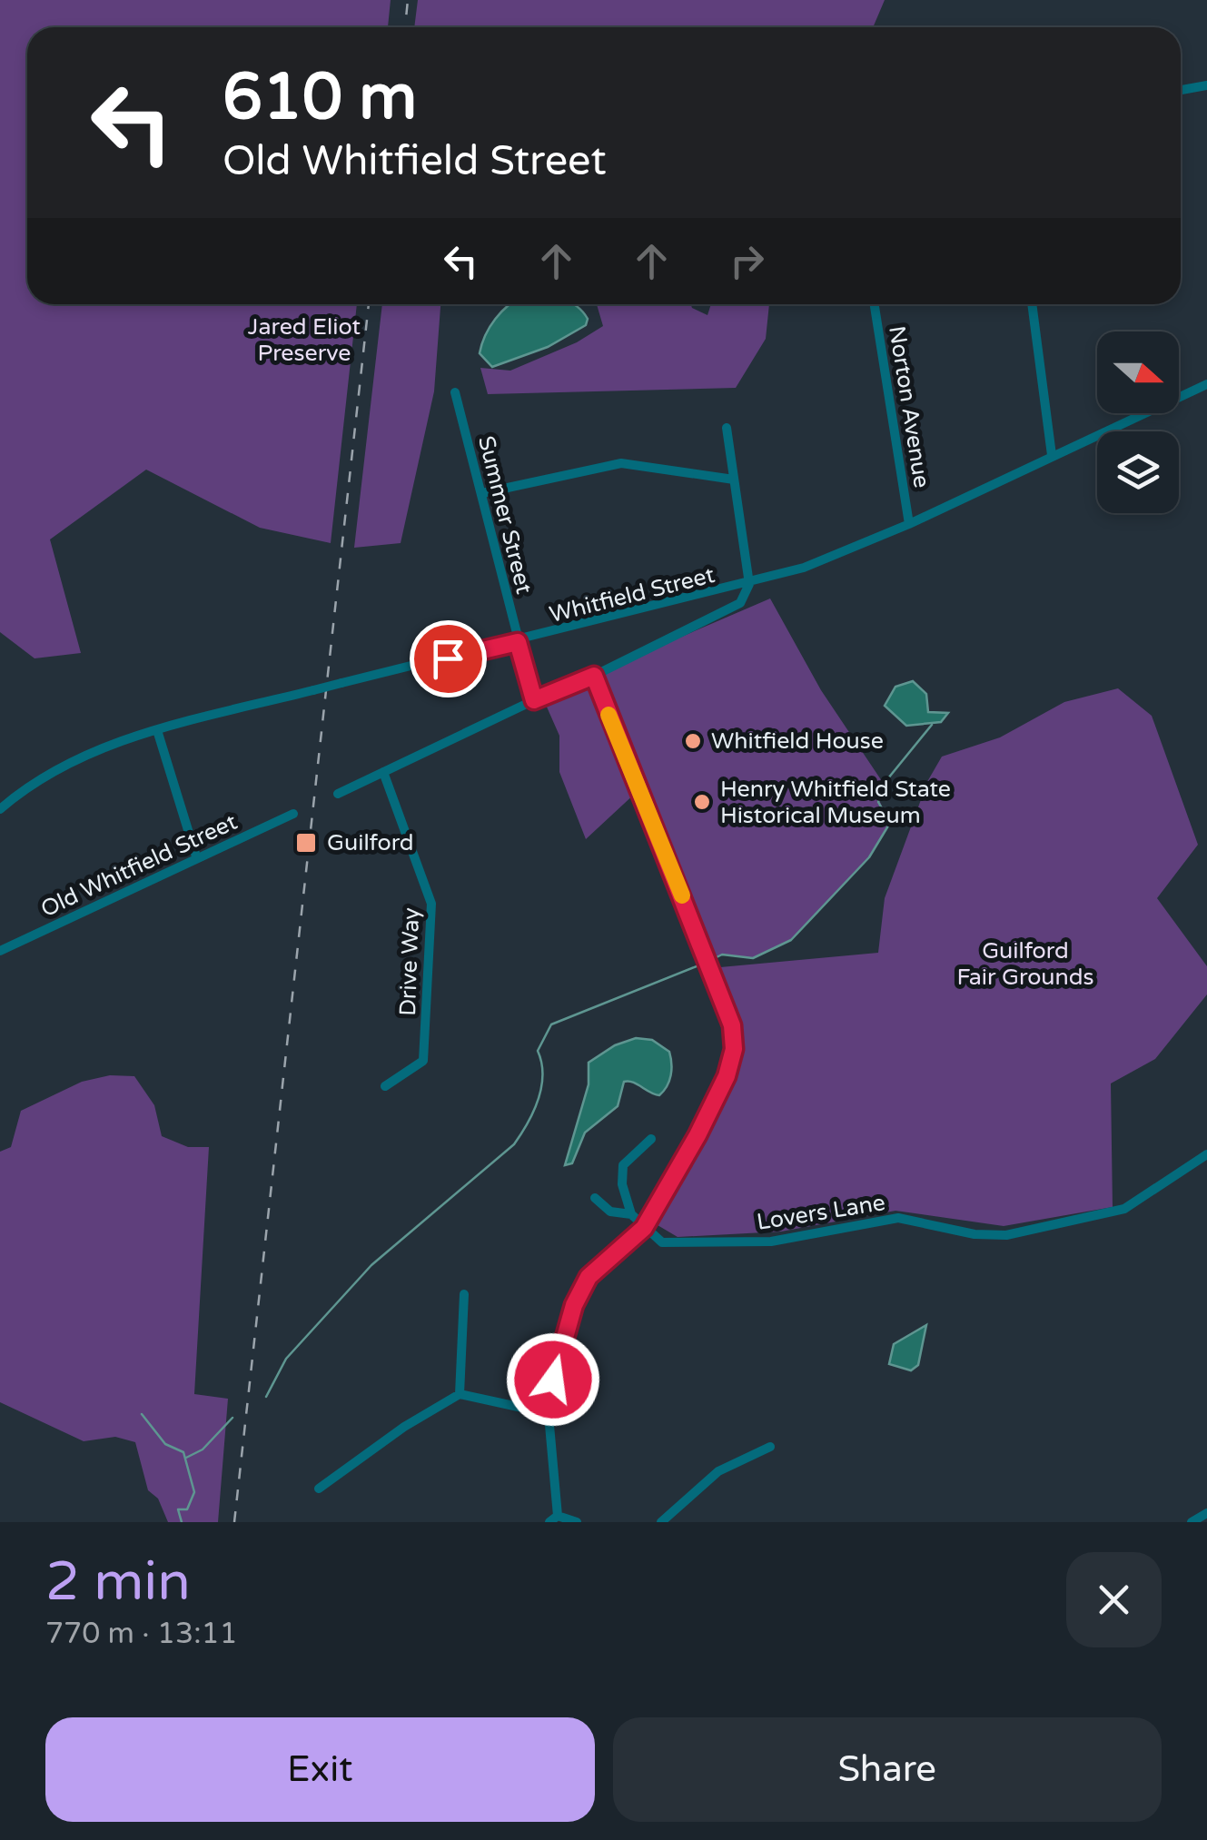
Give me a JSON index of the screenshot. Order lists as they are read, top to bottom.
{
  "streets": {
    "street": [
      "Norton Avenue",
      "Summer Street",
      "Whitfield Street",
      "Old Whitfield Street",
      "Drive Way",
      "Lovers Lane"
    ]
  },
  "crossings": [
    ["Norton Avenue", "Whitfield Street"],
    ["Summer Street", "Whitfield Street"]
  ],
  "parks": ["Jared Eliot Preserve", "Guilford Fair Grounds"],
  "places": {
    "other": ["Whitfield House", "Henry Whitfield State Historical Museum"],
    "transit": ["Guilford"]
  },
  "north": "right",
  "page": {
    "turn": ["610 m", "Old Whitfield Street"],
    "heading": ["2 min", "770 m · 13:11"],
    "buttons": ["Exit", "Share"]
  }
}
